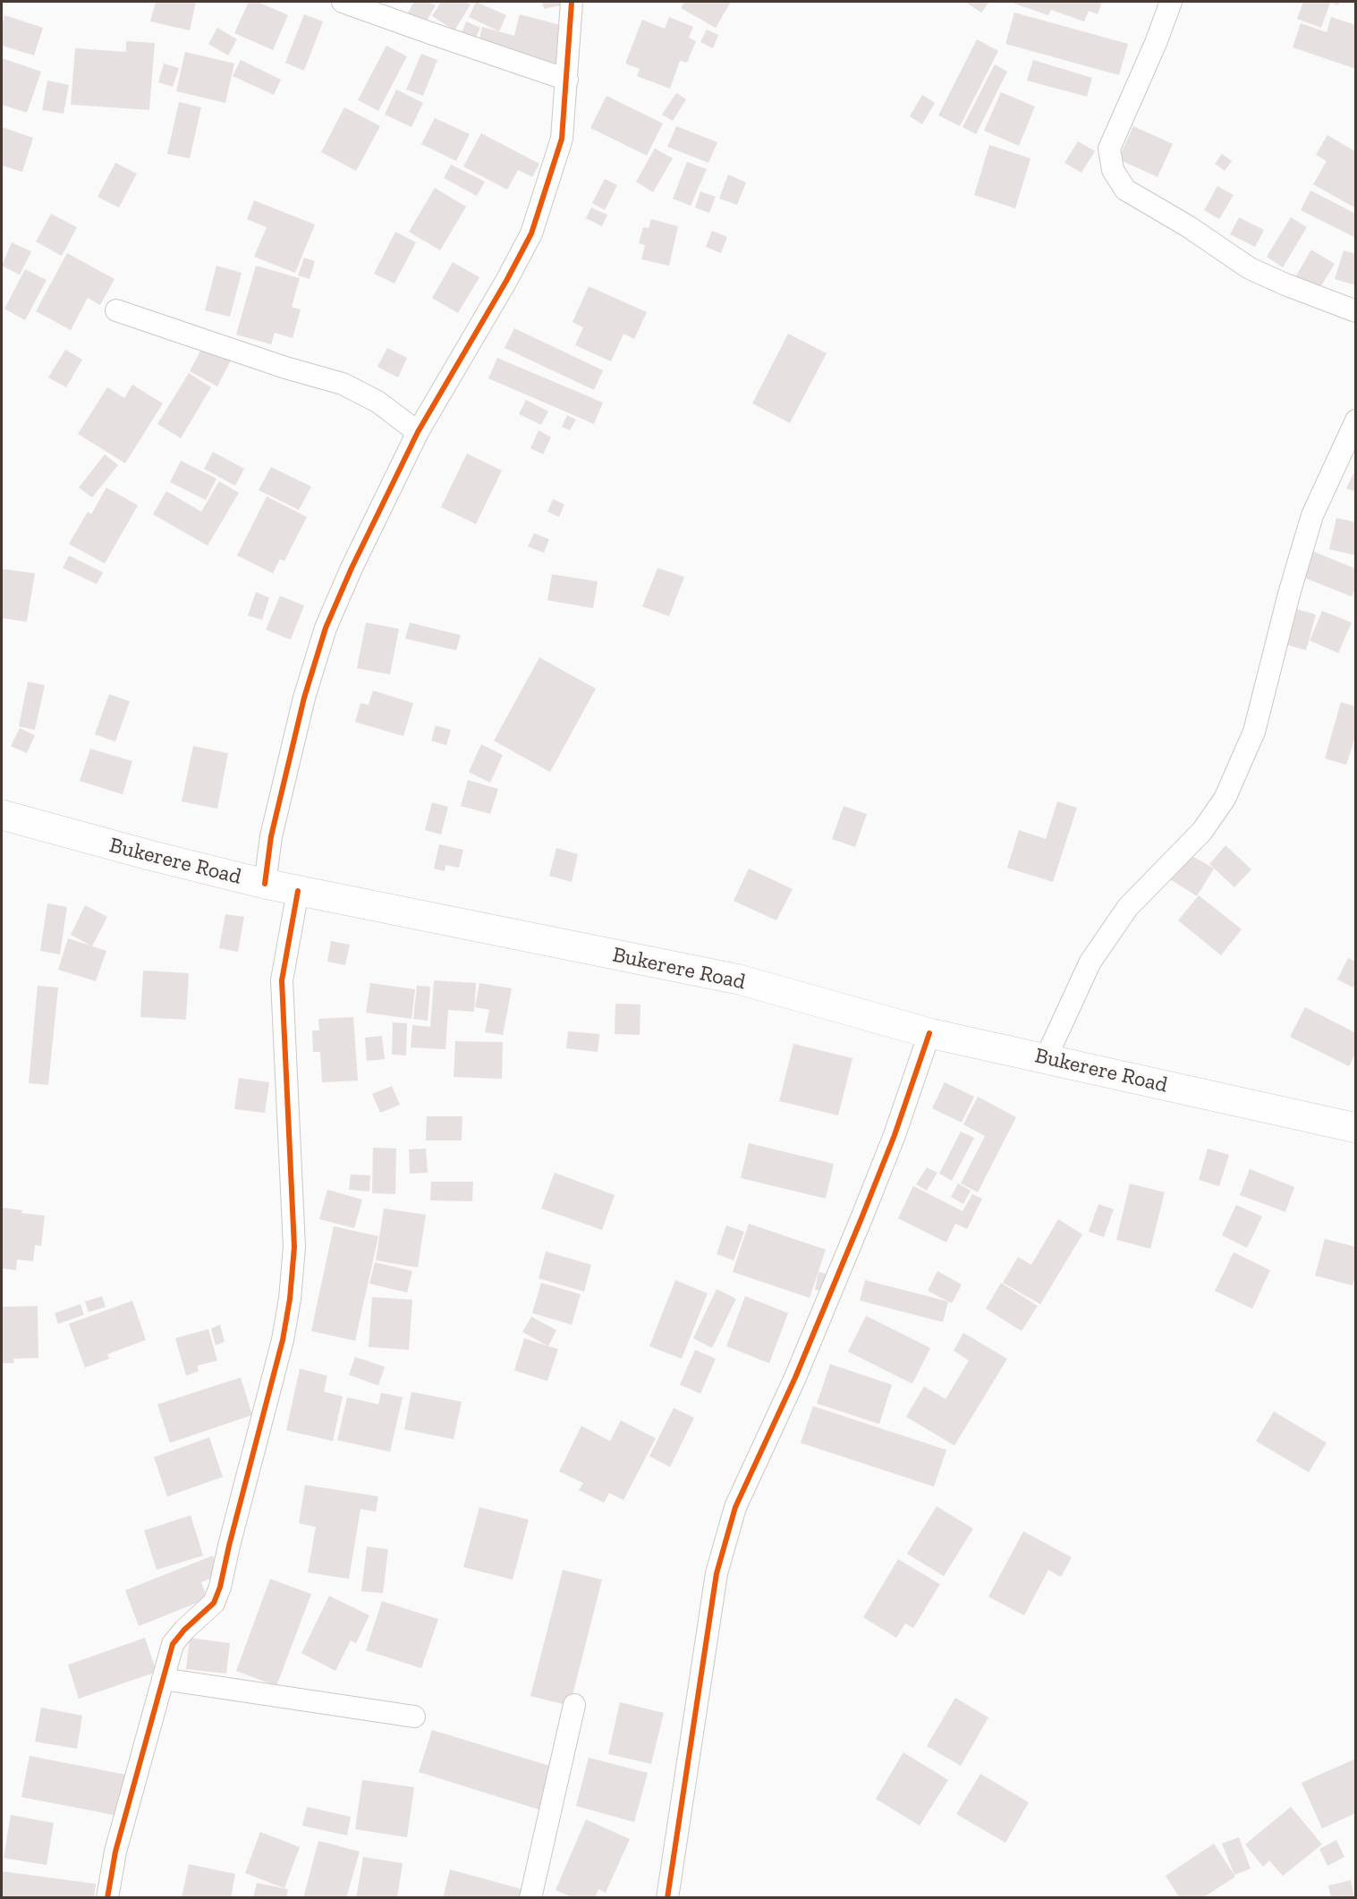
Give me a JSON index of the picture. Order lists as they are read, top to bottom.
{
  "streets": {
    "main road": ["Bukerere Road"]
  }
}
